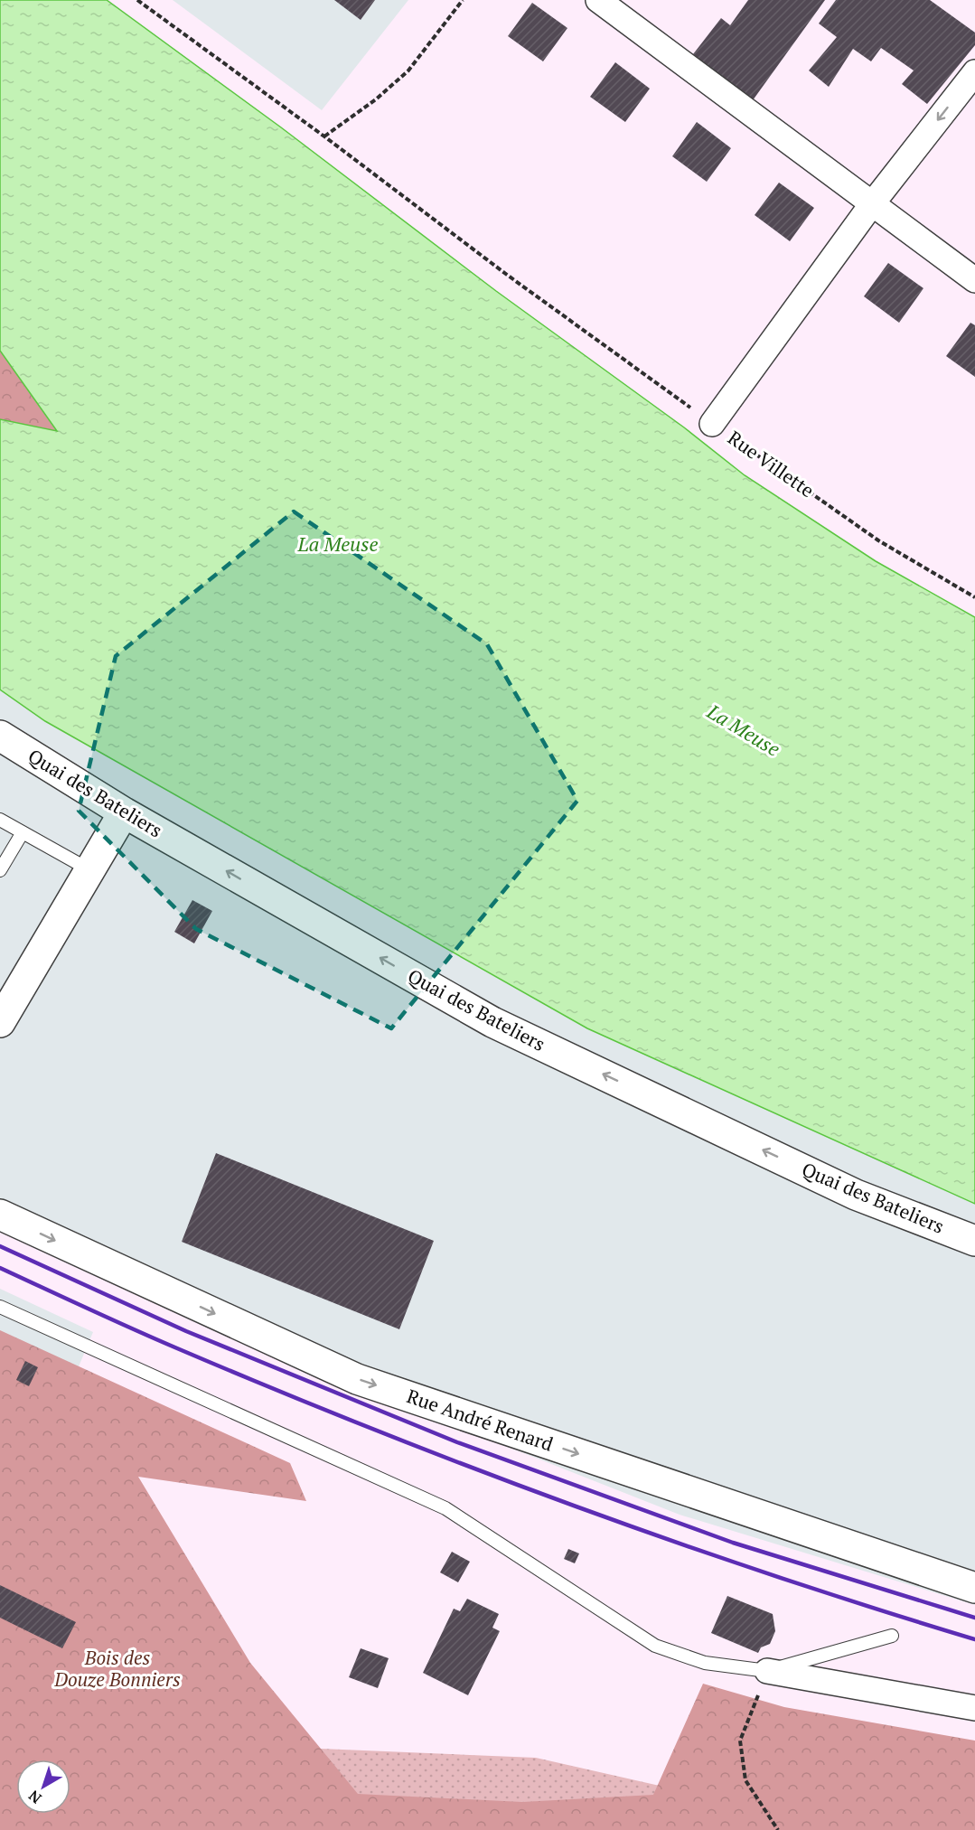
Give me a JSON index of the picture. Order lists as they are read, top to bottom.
{
  "streets": {
    "street": ["Rue Villette", "Quai des Bateliers", "Rue André Renard"]
  },
  "one_way": ["Quai des Bateliers", "Rue André Renard"],
  "water": ["La Meuse"],
  "parks": ["Bois des Douze Bonniers"],
  "north": "bottom left"
}
